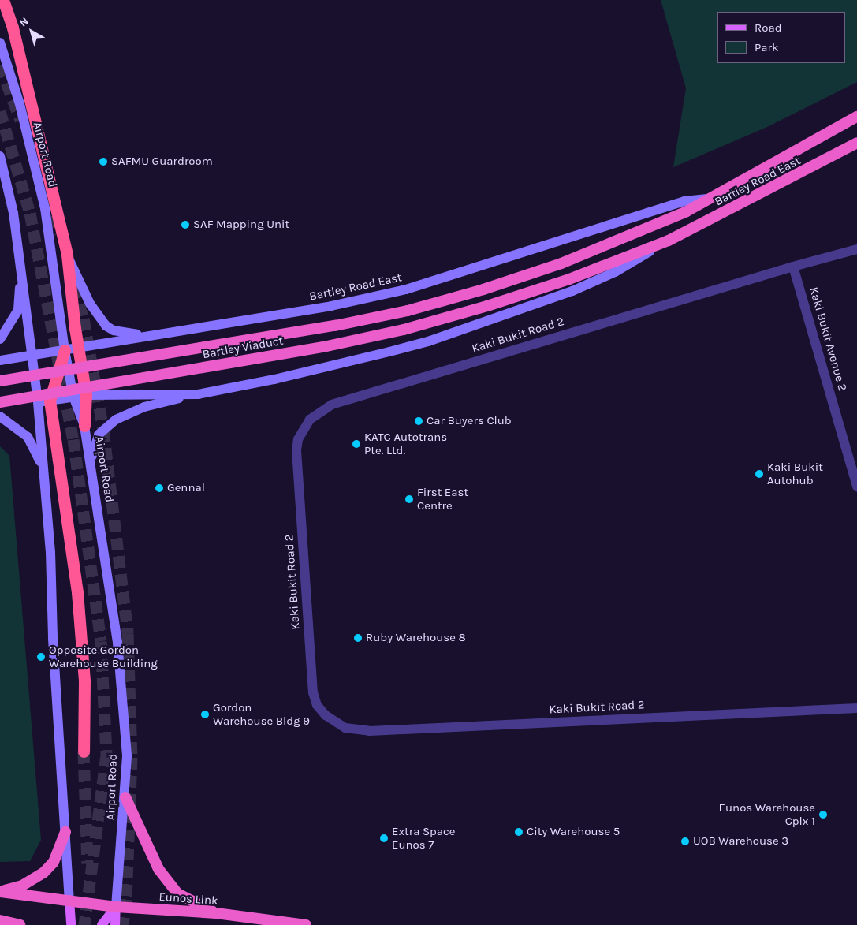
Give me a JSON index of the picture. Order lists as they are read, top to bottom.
{
  "streets": {
    "highway": ["Bartley Road East", "Bartley Viaduct", "Eunos Link"],
    "main road": ["Airport Road"],
    "street": ["Kaki Bukit Road 2", "Kaki Bukit Avenue 2"]
  },
  "crossings": [
    ["Airport Road", "Bartley Road East"],
    ["Airport Road", "Eunos Link"],
    ["Bartley Road East", "Bartley Viaduct"],
    ["Kaki Bukit Road 2", "Kaki Bukit Avenue 2"]
  ],
  "places": [
    "SAFMU Guardroom",
    "SAF Mapping Unit",
    "Car Buyers Club",
    "KATC Autotrans Pte. Ltd.",
    "Kaki Bukit Autohub",
    "Gennal",
    "First East Centre",
    "Ruby Warehouse 8",
    "Opposite Gordon Warehouse Building",
    "Gordon Warehouse Bldg 9",
    "Eunos Warehouse Cplx 1",
    "City Warehouse 5",
    "Extra Space Eunos 7",
    "UOB Warehouse 3"
  ],
  "legend": ["Road", "Park"],
  "north": "top left"
}
